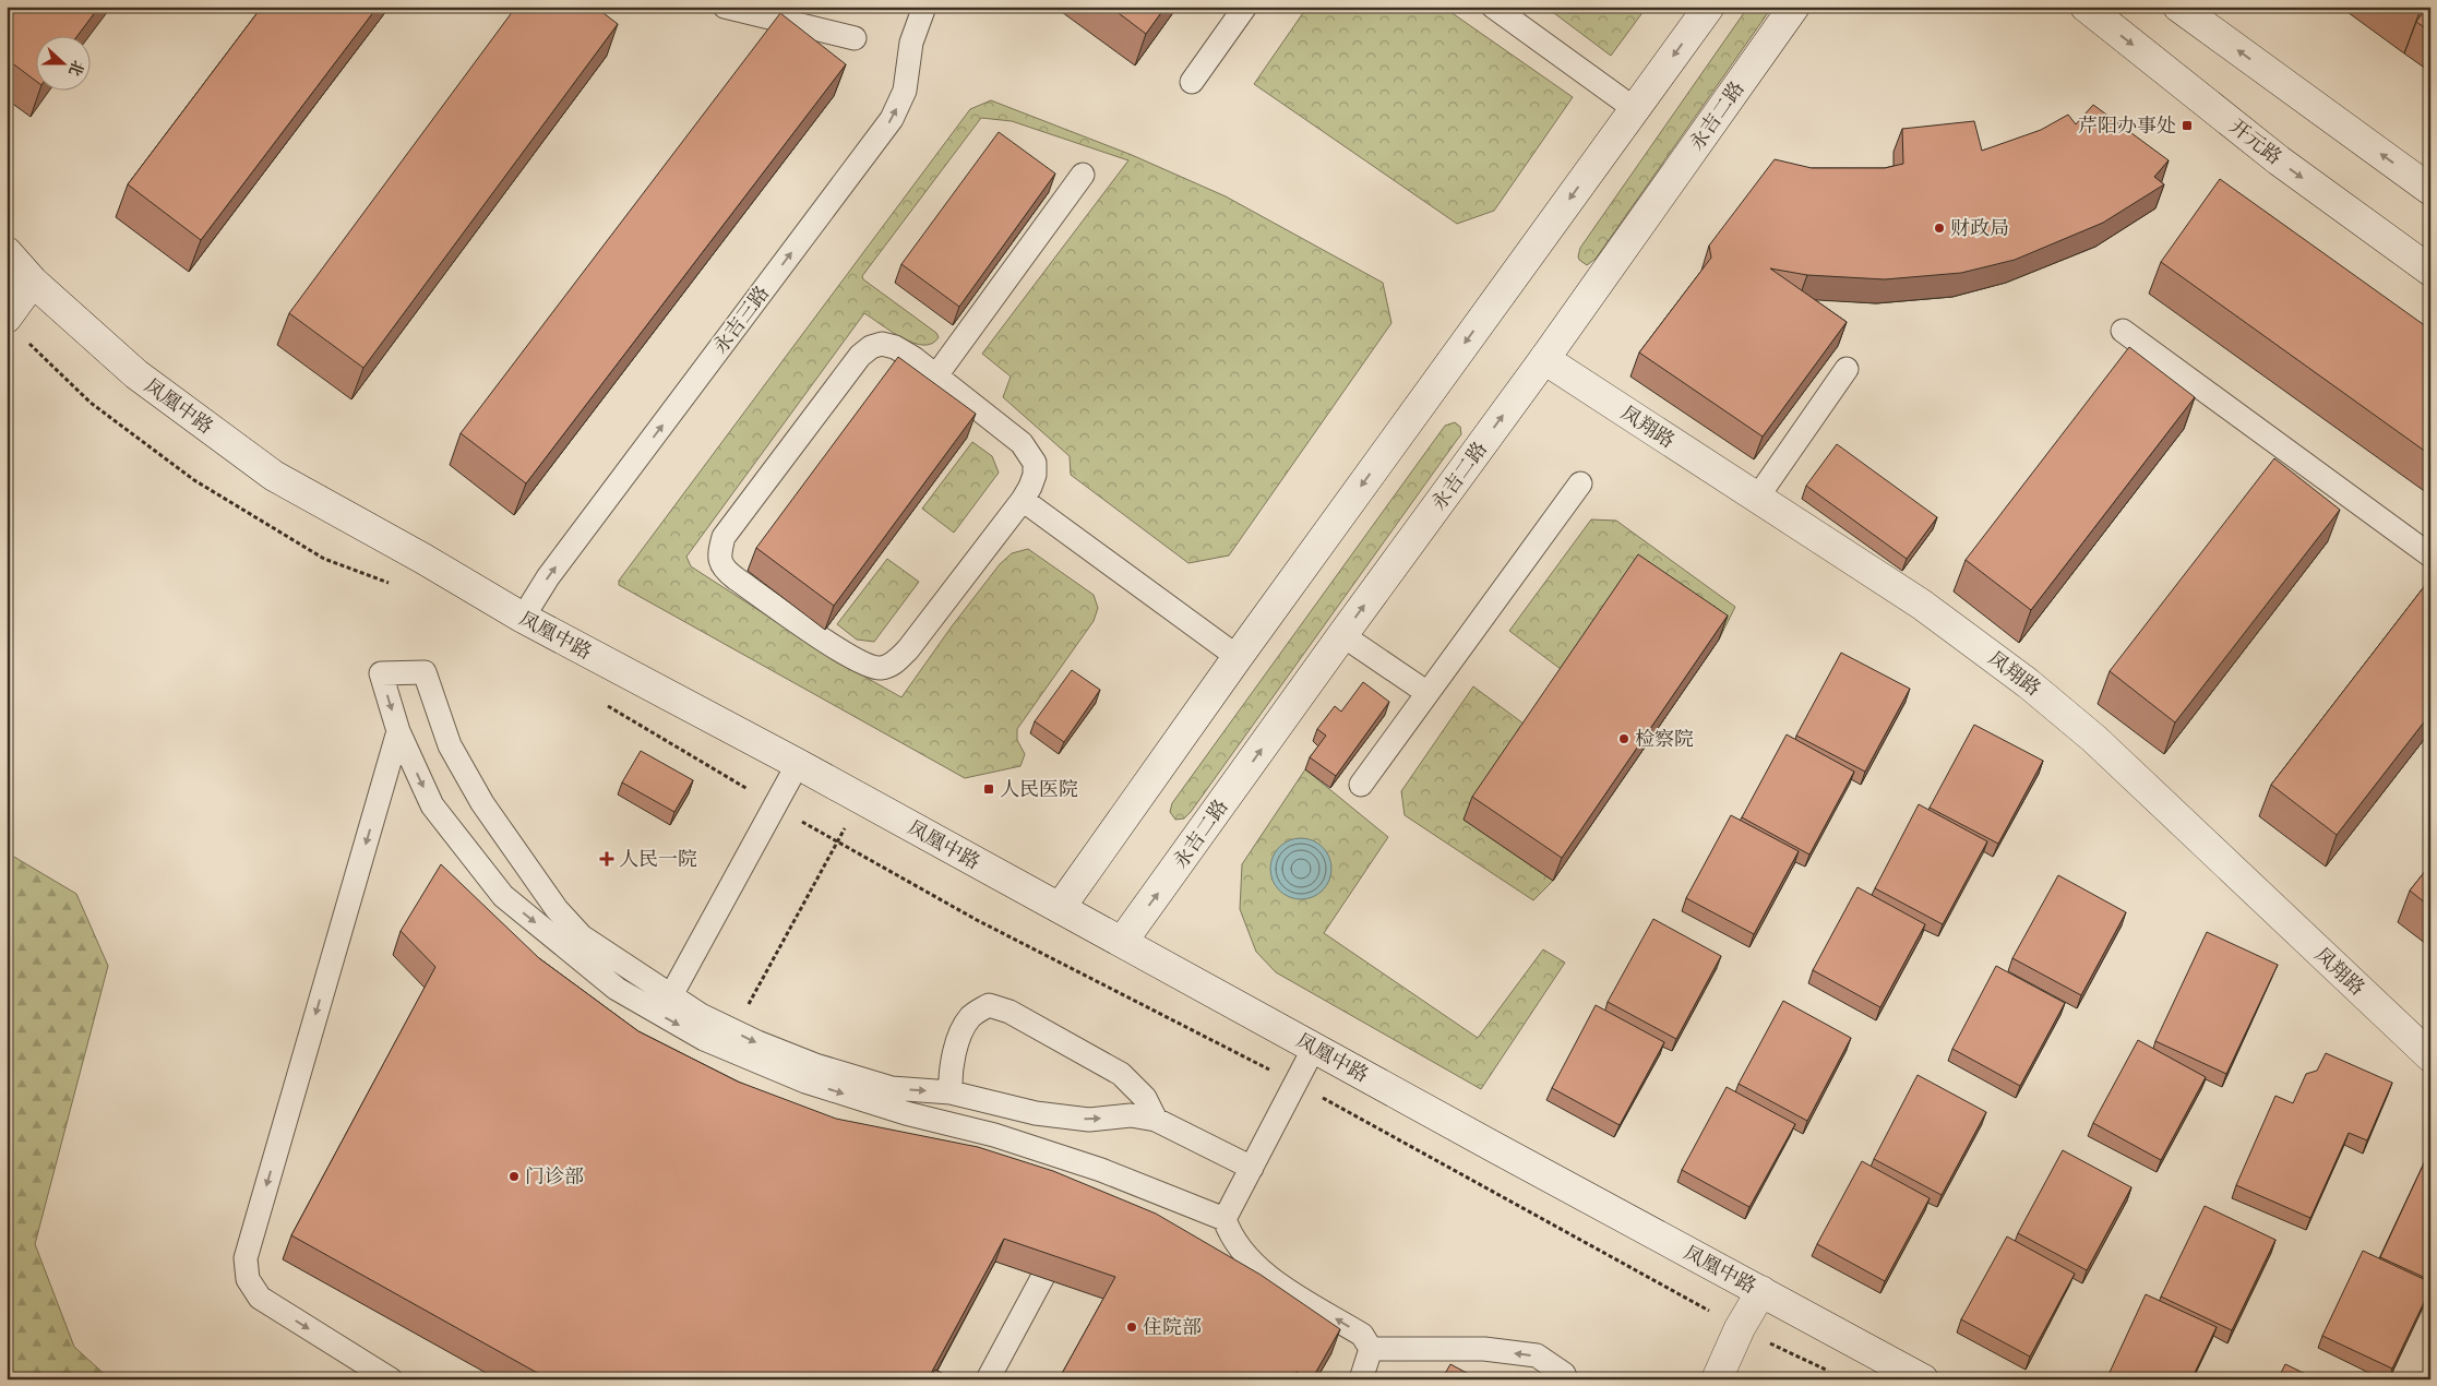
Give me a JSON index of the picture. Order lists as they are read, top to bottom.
{
  "streets": {
    "street": [
      "永吉二路",
      "开元路",
      "凤凰中路",
      "凤翔路"
    ],
    "lane": ["永吉三路"]
  },
  "crossings": [
    ["永吉二路", "凤凰中路"],
    ["永吉二路", "凤翔路"],
    ["永吉三路", "凤凰中路"]
  ],
  "places": {
    "transit": ["芹阳办事处", "人民医院"],
    "other": [
      "财政局",
      "检察院",
      "门诊部",
      "住院部"
    ],
    "health": ["人民一院"]
  },
  "north": "right"
}
